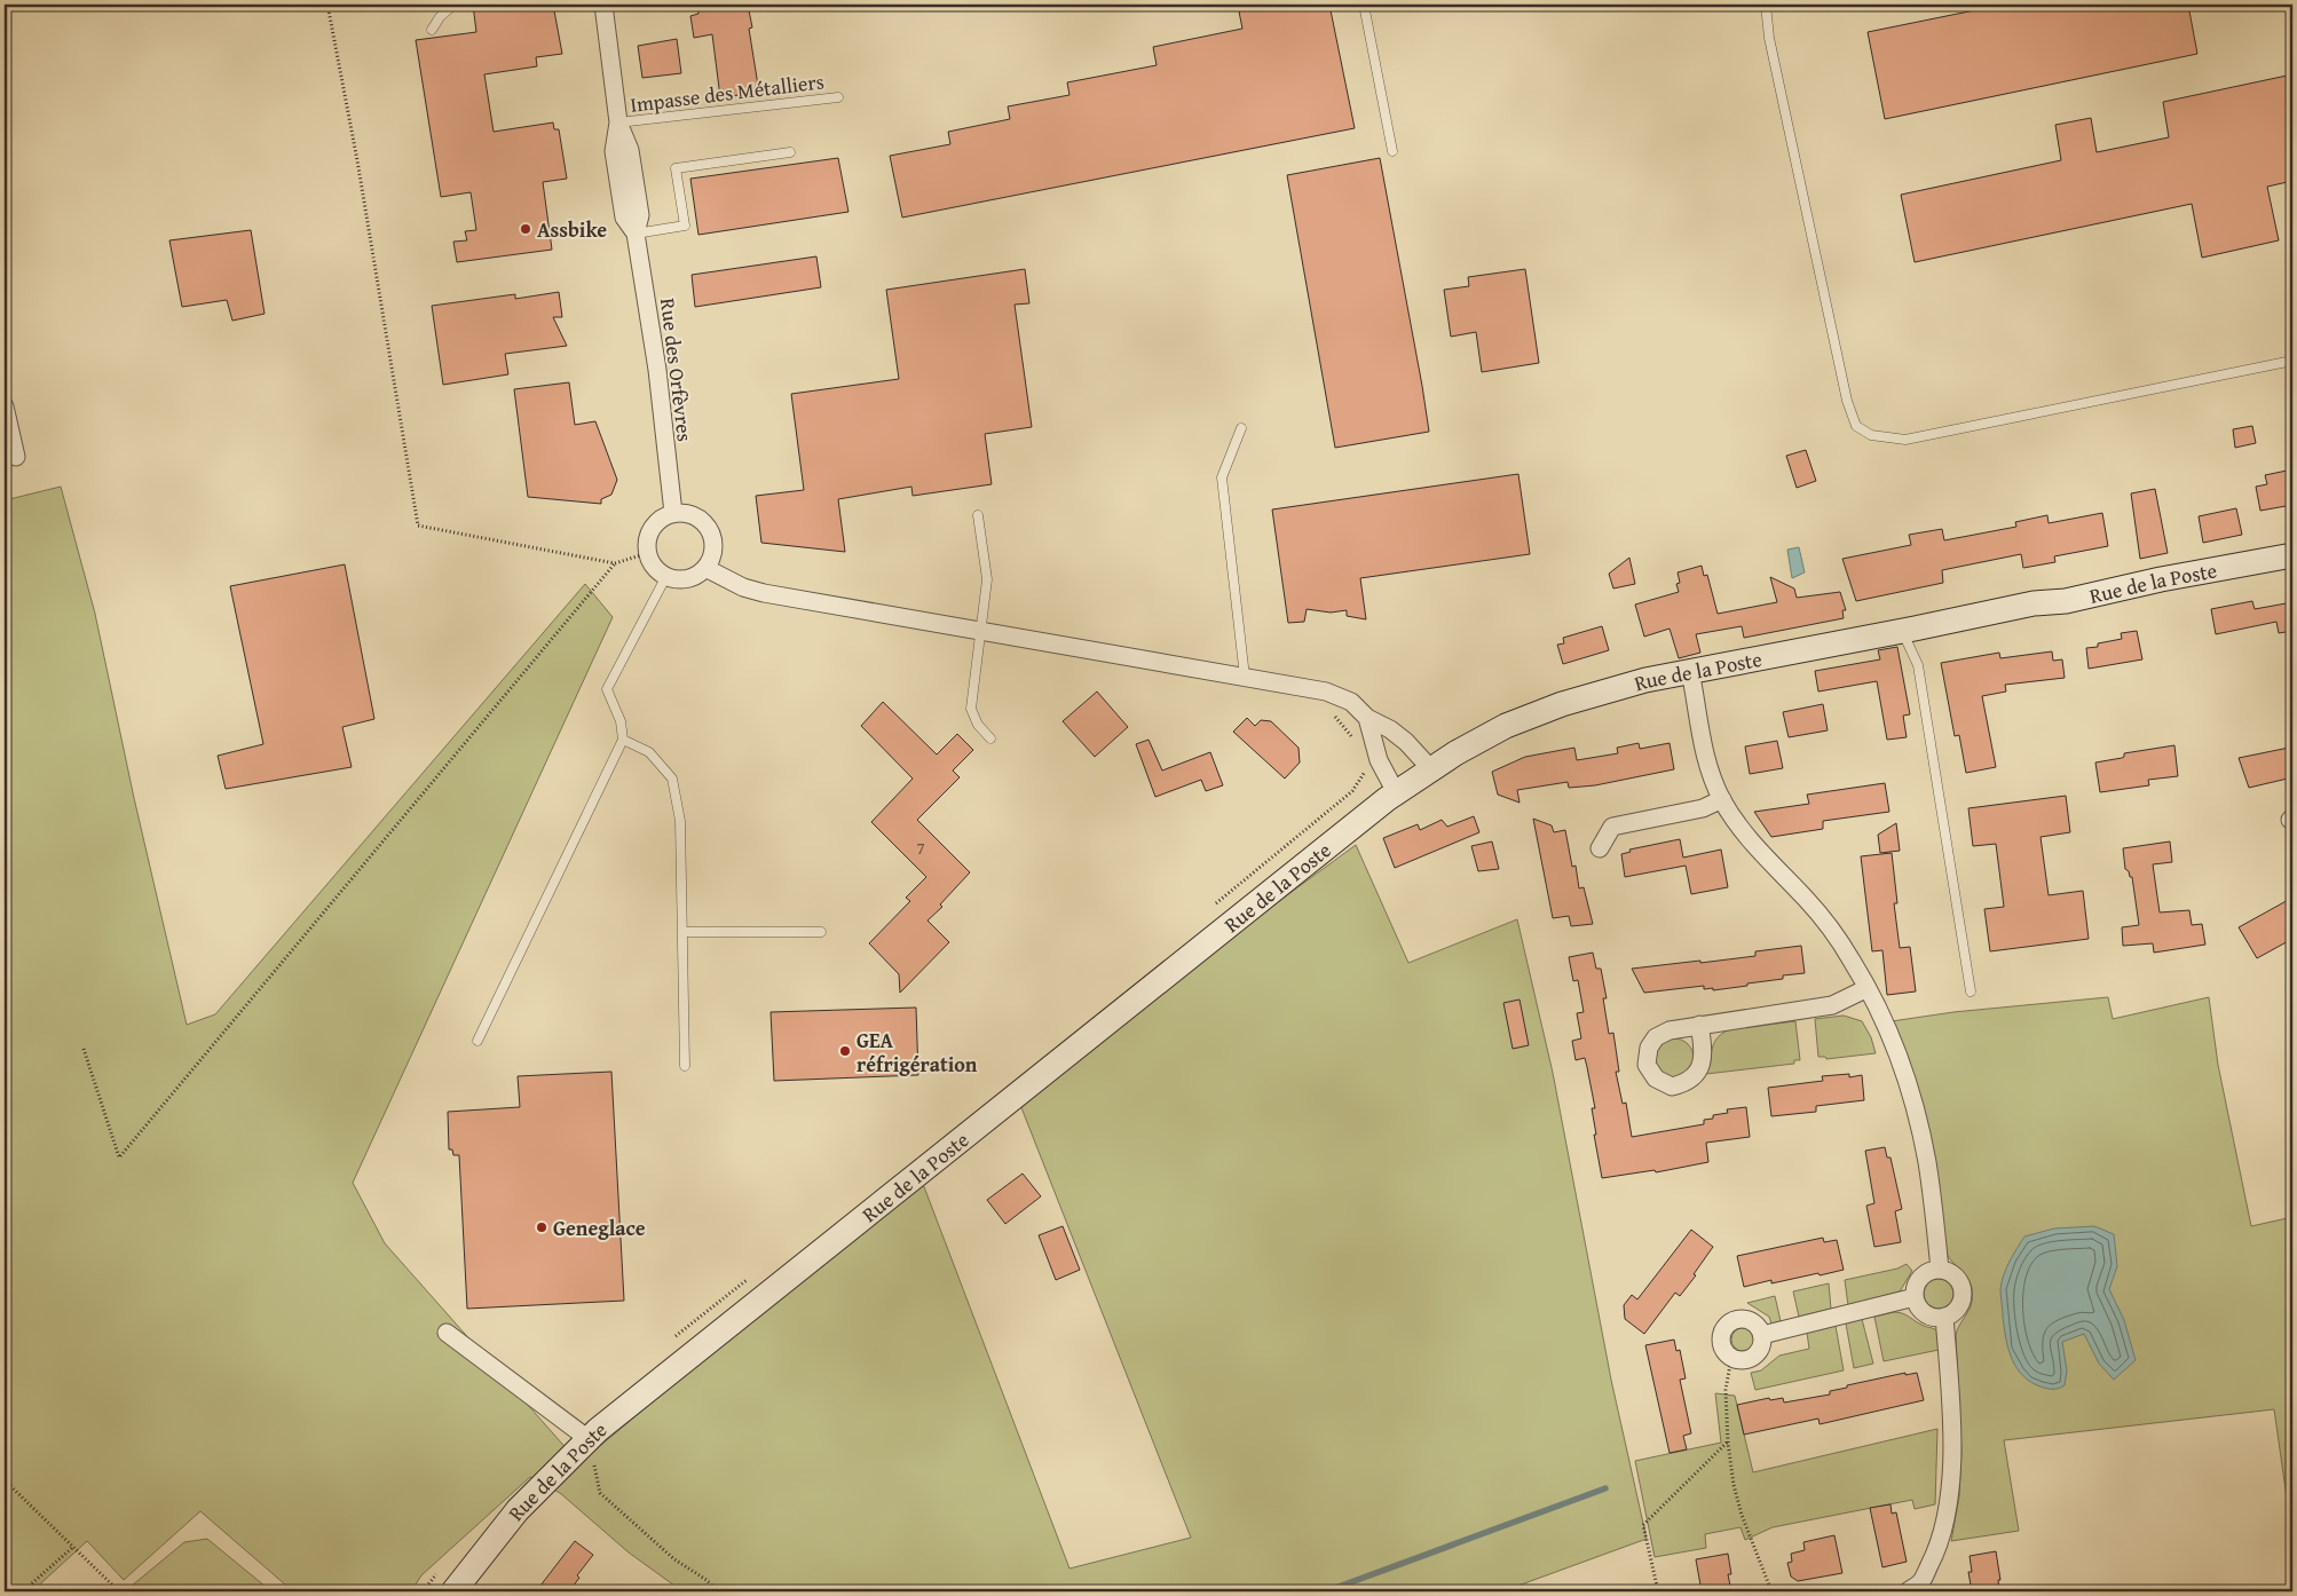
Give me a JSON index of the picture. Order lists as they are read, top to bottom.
{
  "streets": {
    "street": ["Rue des Orfèvres", "Rue de la Poste"],
    "lane": ["Impasse des Métalliers"]
  },
  "crossings": [
    ["Impasse des Métalliers", "Rue des Orfèvres"]
  ],
  "places": ["Assbike", "GEA réfrigération", "Geneglace"],
  "house_numbers": ["7"]
}
